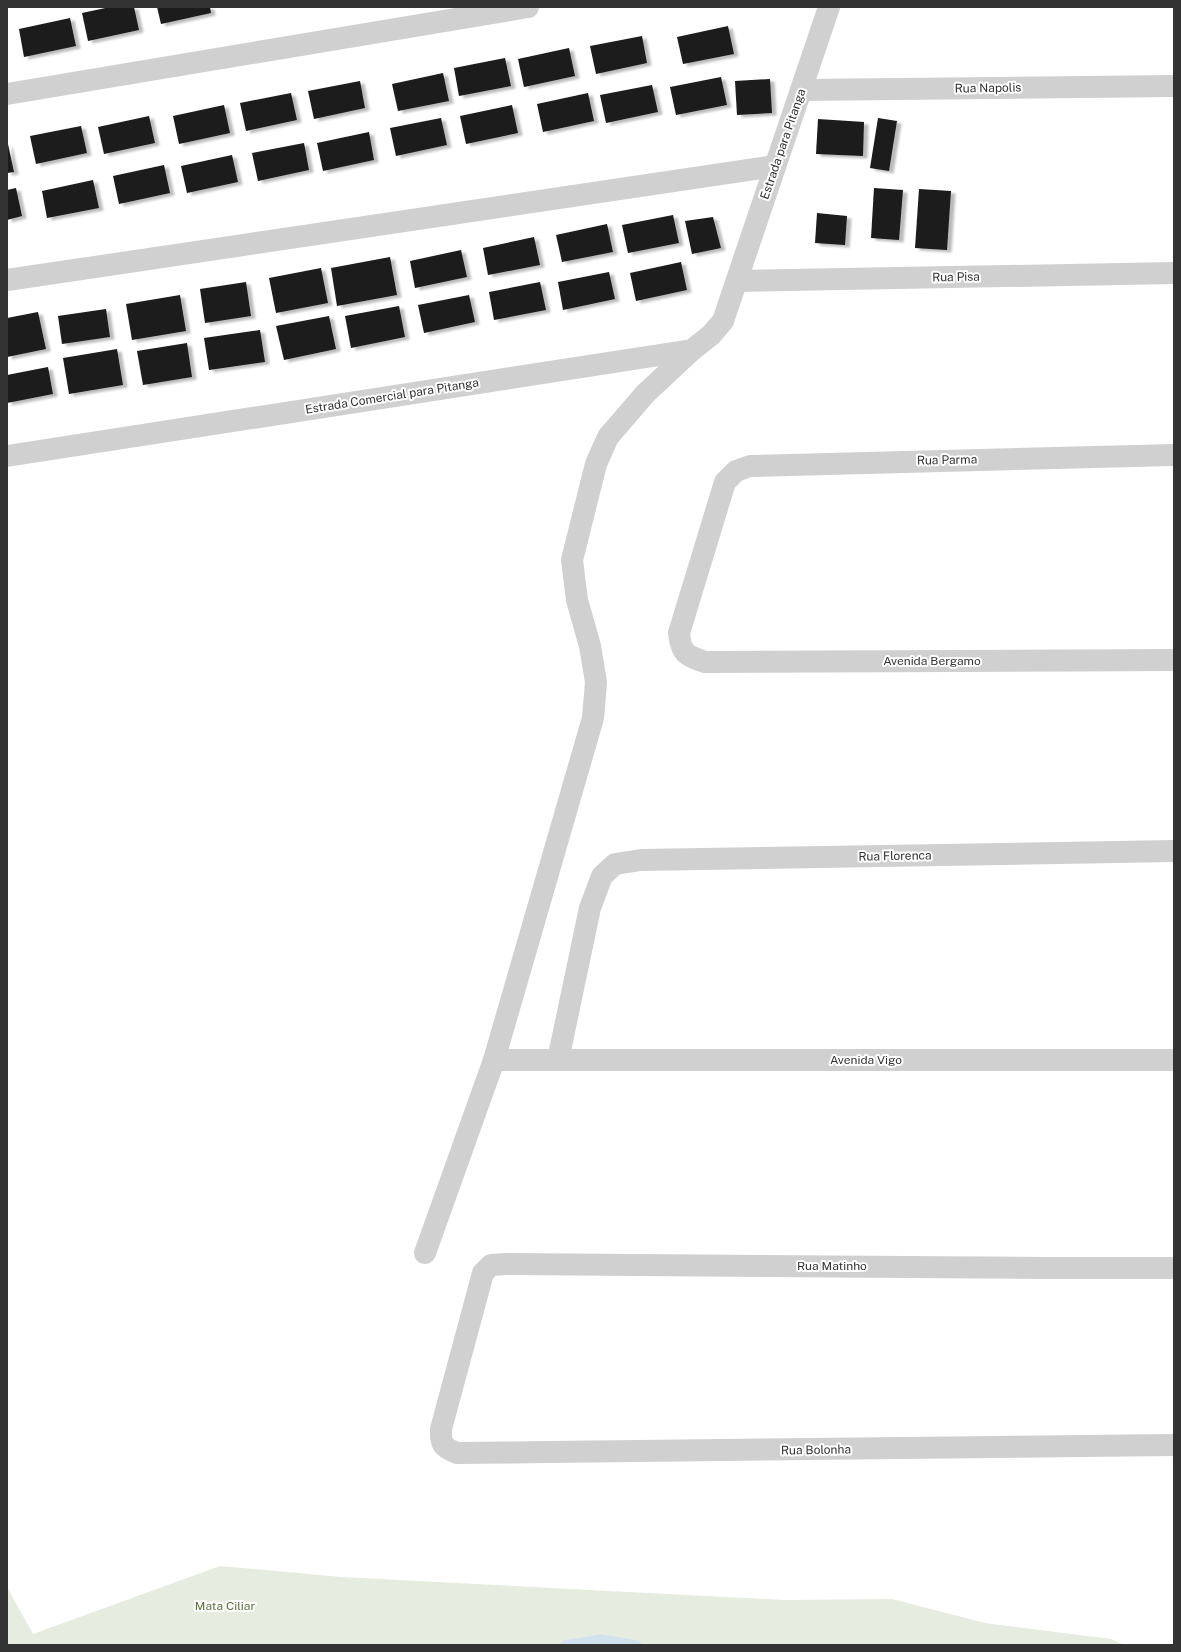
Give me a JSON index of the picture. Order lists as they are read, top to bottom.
{
  "streets": {
    "street": [
      "Rua Napolis",
      "Estrada para Pitanga",
      "Rua Pisa",
      "Estrada Comercial para Pitanga",
      "Rua Parma",
      "Avenida Bergamo",
      "Rua Florenca",
      "Avenida Vigo",
      "Rua Matinho",
      "Rua Bolonha"
    ]
  },
  "crossings": [
    ["Rua Napolis", "Estrada para Pitanga"],
    ["Estrada para Pitanga", "Rua Pisa"],
    ["Estrada para Pitanga", "Estrada Comercial para Pitanga"],
    ["Rua Pisa", "Estrada Comercial para Pitanga"],
    ["Rua Parma", "Avenida Bergamo"],
    ["Rua Florenca", "Avenida Vigo"],
    ["Rua Matinho", "Rua Bolonha"]
  ],
  "parks": ["Mata Ciliar"]
}
